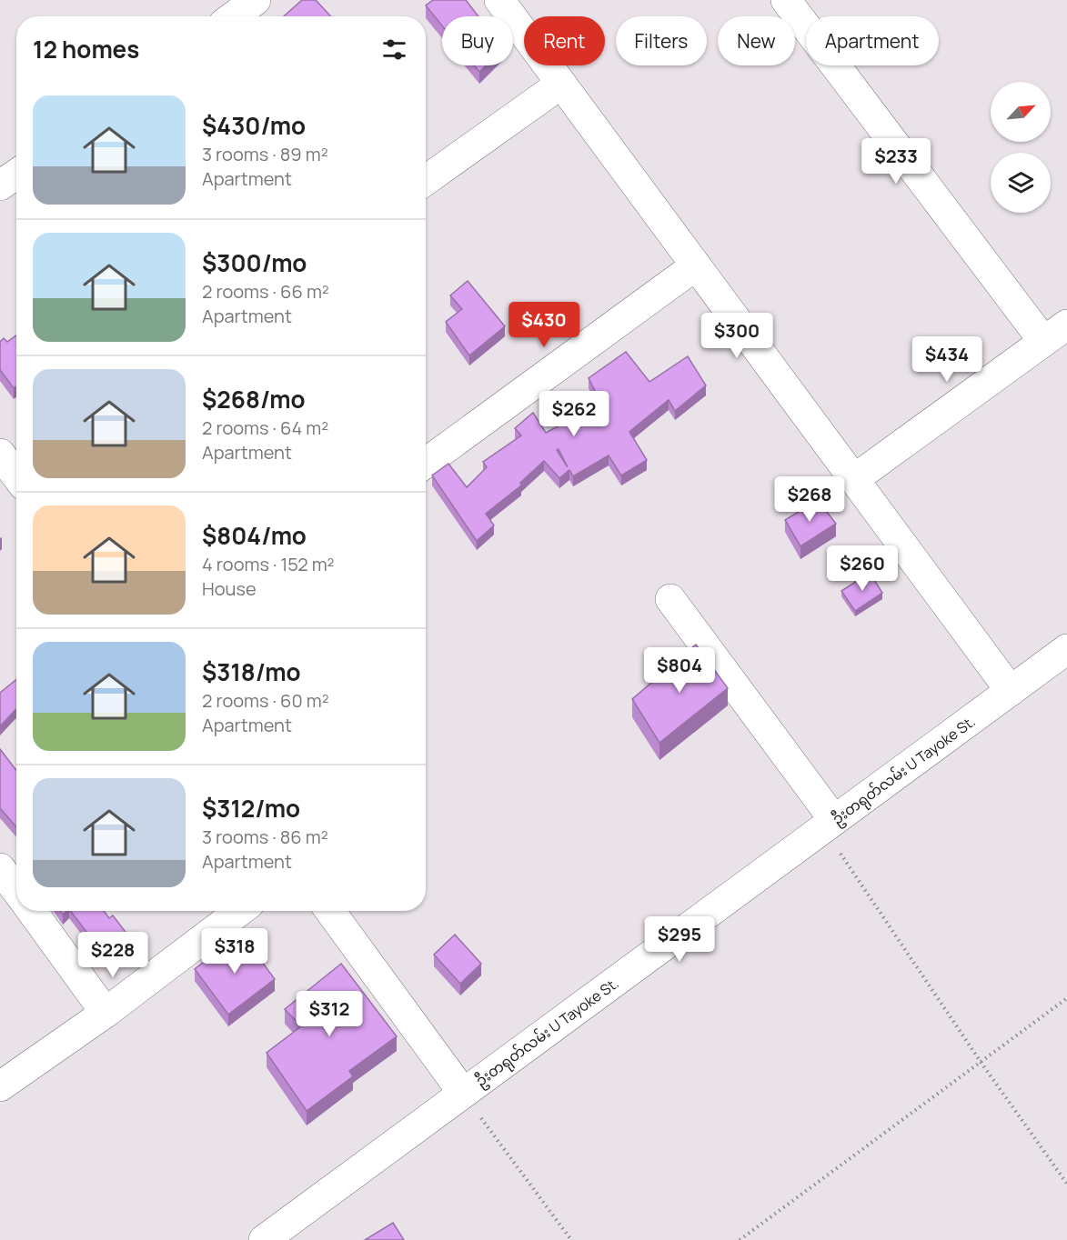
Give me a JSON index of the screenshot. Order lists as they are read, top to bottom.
{
  "streets": {
    "street": ["ဦးတရုတ်လမ်း U Tayoke St."]
  },
  "north": "top right",
  "page": {
    "chip": [
      "Buy",
      "Rent",
      "Filters",
      "New",
      "Apartment"
    ],
    "heading": "12 homes",
    "list": [
      {
        "name": "$430/mo",
        "note": "3 rooms · 89 m² · Apartment"
      },
      {
        "name": "$300/mo",
        "note": "2 rooms · 66 m² · Apartment"
      },
      {
        "name": "$268/mo",
        "note": "2 rooms · 64 m² · Apartment"
      },
      {
        "name": "$804/mo",
        "note": "4 rooms · 152 m² · House"
      },
      {
        "name": "$318/mo",
        "note": "2 rooms · 60 m² · Apartment"
      },
      {
        "name": "$312/mo",
        "note": "3 rooms · 86 m² · Apartment"
      }
    ],
    "price": [
      "$233",
      "$430",
      "$300",
      "$434",
      "$262",
      "$268",
      "$260",
      "$804",
      "$295",
      "$318",
      "$228",
      "$312"
    ]
  }
}
